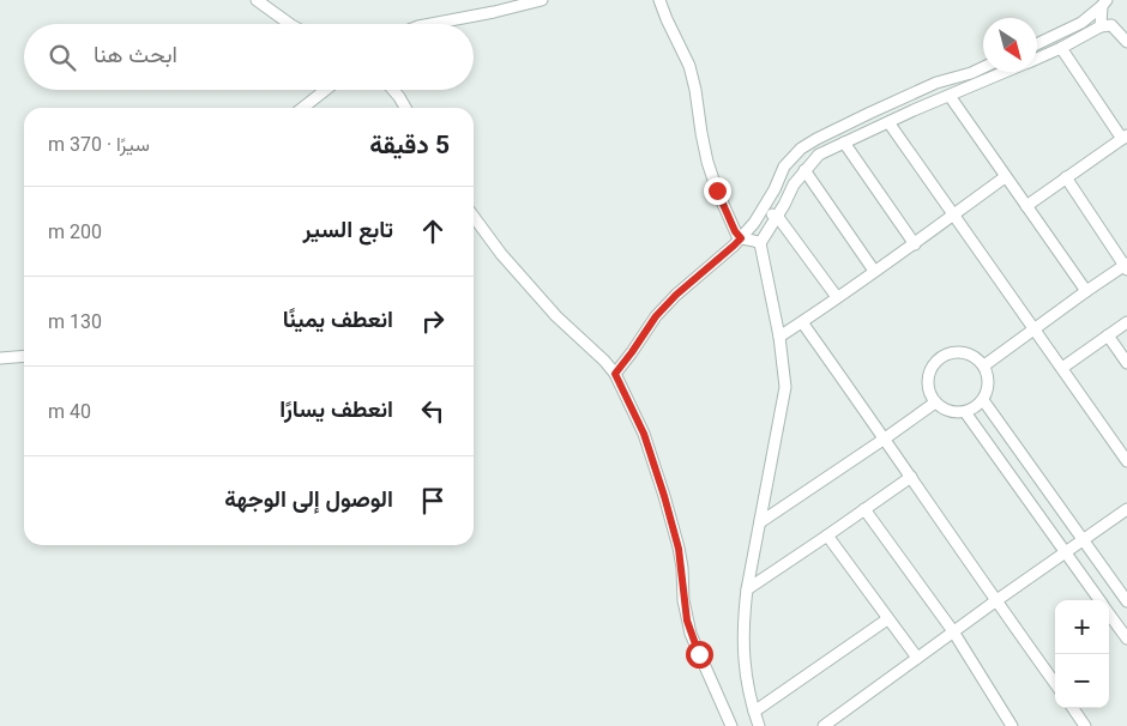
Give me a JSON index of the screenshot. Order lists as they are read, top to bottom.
{
  "north": "bottom right",
  "page": {
    "search": "ابحث هنا",
    "heading": ["5 دقيقة", "سيرًا · 370 m"],
    "list": [
      ["تابع السير", "200 m"],
      ["انعطف يمينًا", "130 m"],
      ["انعطف يسارًا", "40 m"],
      "الوصول إلى الوجهة"
    ],
    "map_buttons": ["+", "−"]
  }
}
